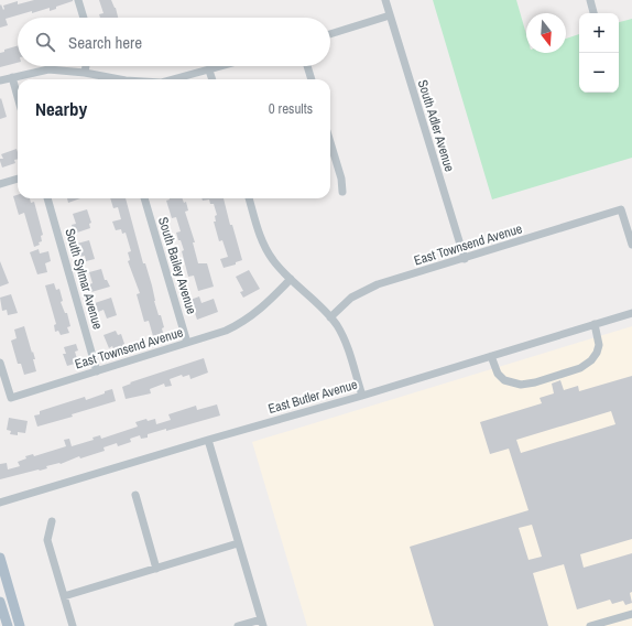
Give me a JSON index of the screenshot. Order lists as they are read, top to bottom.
{
  "streets": {
    "street": [
      "South Adler Avenue",
      "East Townsend Avenue",
      "South Bailey Avenue",
      "South Sylmar Avenue",
      "East Butler Avenue"
    ]
  },
  "crossings": [
    ["South Adler Avenue", "East Townsend Avenue"],
    ["East Townsend Avenue", "South Bailey Avenue"],
    ["East Townsend Avenue", "South Sylmar Avenue"]
  ],
  "north": "bottom",
  "page": {
    "map_buttons": ["+", "−"],
    "search": "Search here",
    "heading": ["Nearby", "0 results"]
  }
}
